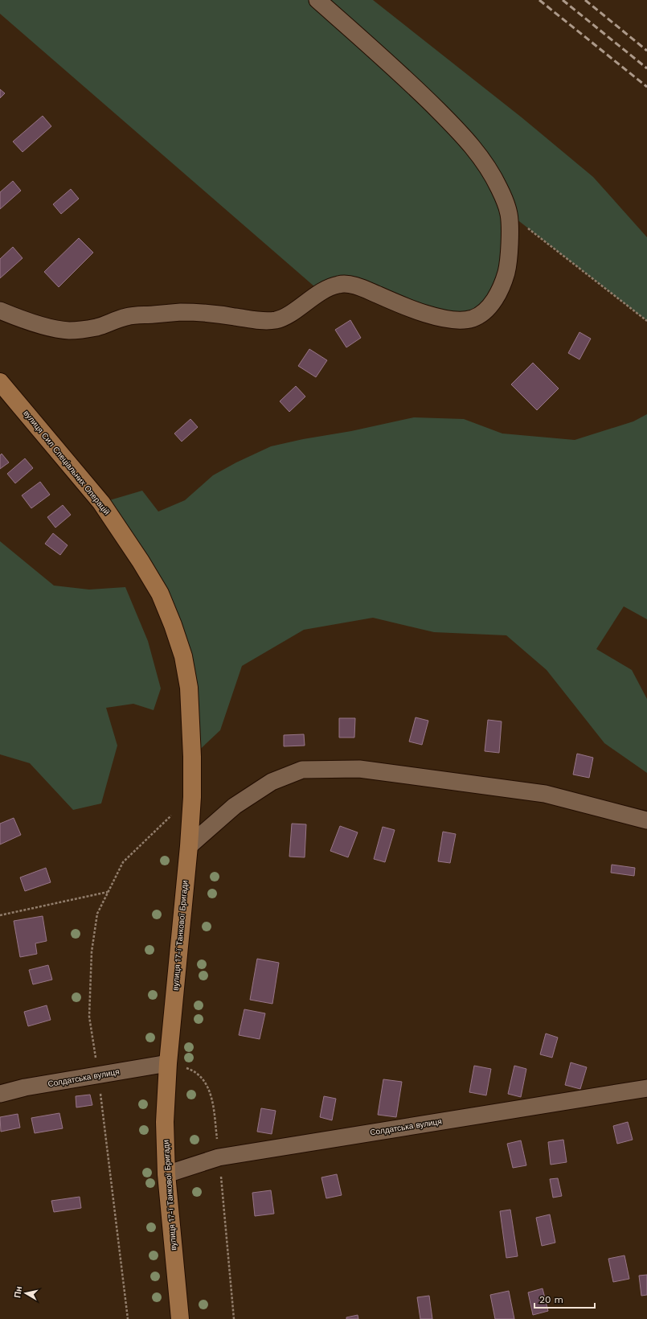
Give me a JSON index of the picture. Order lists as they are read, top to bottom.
{
  "streets": {
    "main road": ["вулиця Сил Спеціальних Операцій", "вулиця 17-ї Танкової Бригади"],
    "street": ["Солдатська вулиця"]
  },
  "crossings": [
    ["вулиця Сил Спеціальних Операцій", "вулиця 17-ї Танкової Бригади"],
    ["вулиця 17-ї Танкової Бригади", "Солдатська вулиця"]
  ],
  "scale_bar": "20 m",
  "north": "left"
}
